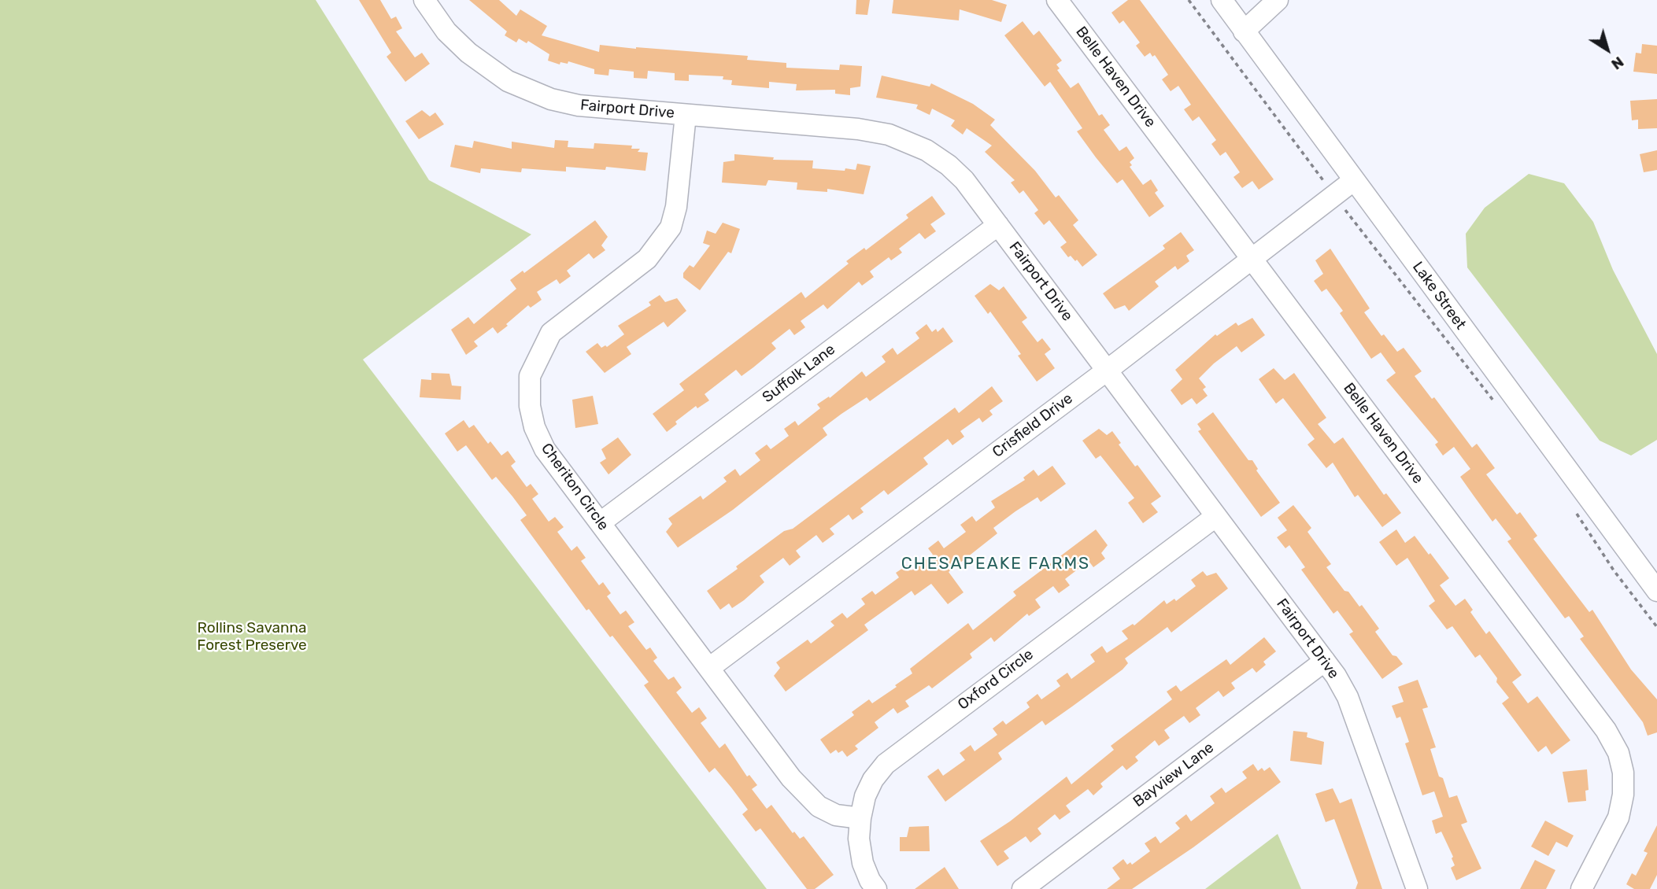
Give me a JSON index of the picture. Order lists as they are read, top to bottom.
{
  "streets": {
    "street": [
      "Belle Haven Drive",
      "Fairport Drive",
      "Lake Street",
      "Suffolk Lane",
      "Crisfield Drive",
      "Cheriton Circle",
      "Oxford Circle",
      "Bayview Lane"
    ]
  },
  "crossings": [
    ["Belle Haven Drive", "Crisfield Drive"],
    ["Fairport Drive", "Suffolk Lane"],
    ["Fairport Drive", "Crisfield Drive"],
    ["Fairport Drive", "Cheriton Circle"],
    ["Fairport Drive", "Oxford Circle"],
    ["Fairport Drive", "Bayview Lane"],
    ["Lake Street", "Crisfield Drive"],
    ["Suffolk Lane", "Cheriton Circle"],
    ["Crisfield Drive", "Cheriton Circle"],
    ["Cheriton Circle", "Oxford Circle"]
  ],
  "districts": ["CHESAPEAKE FARMS"],
  "parks": ["Rollins Savanna Forest Preserve"],
  "north": "bottom right"
}
